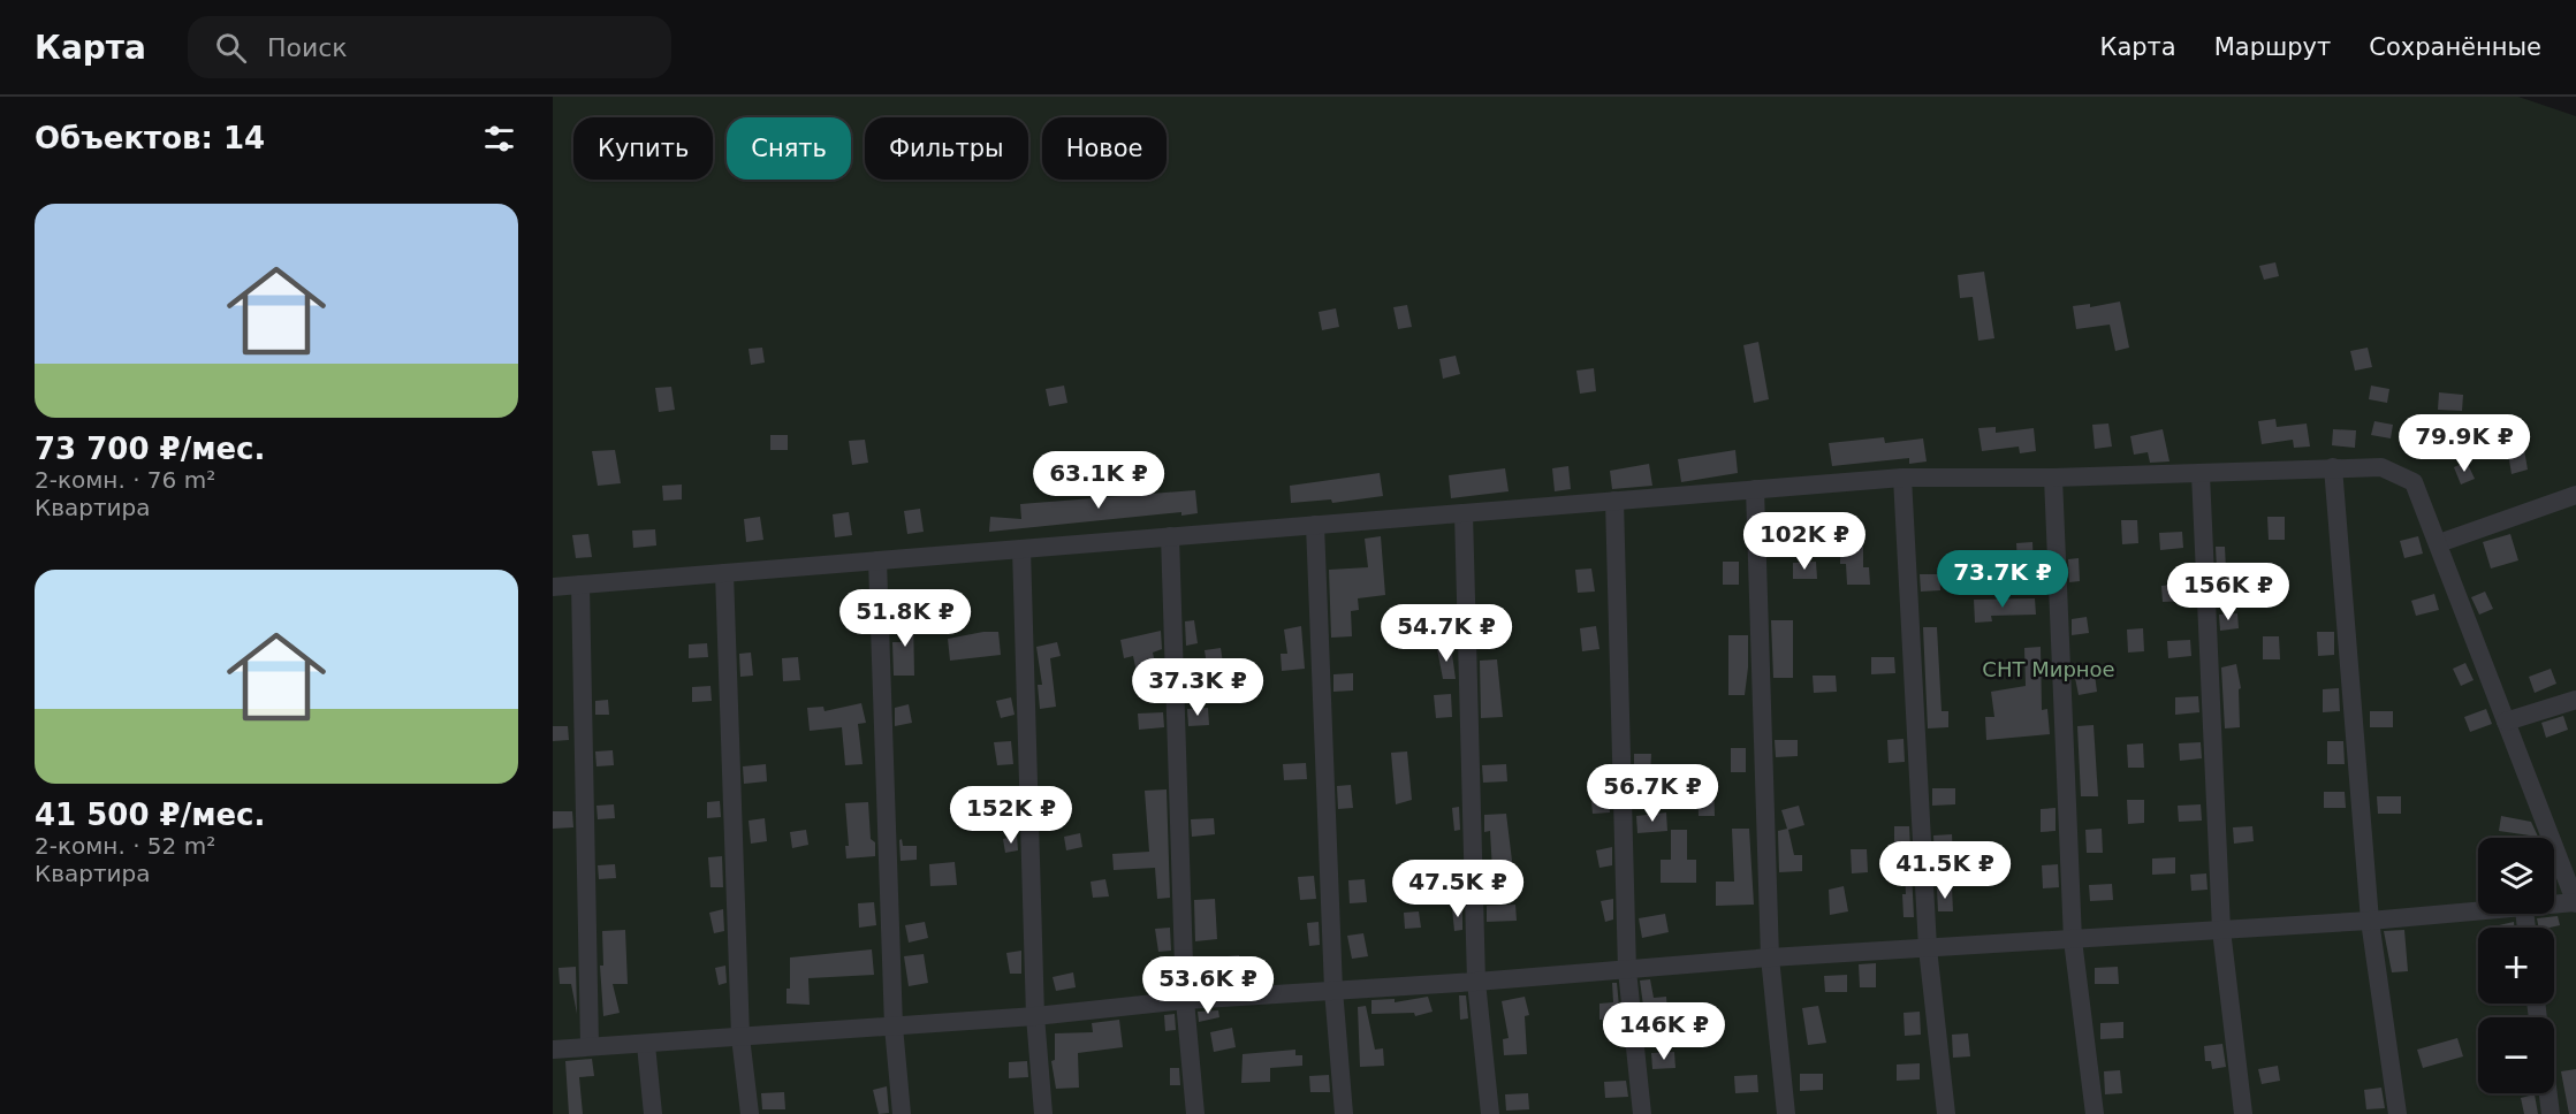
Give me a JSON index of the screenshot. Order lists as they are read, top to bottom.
{
  "parks": ["СНТ Мирное"],
  "page": {
    "header": "Карта",
    "search": "Поиск",
    "nav": ["Карта", "Маршрут", "Сохранённые"],
    "heading": "Объектов: 14",
    "chip": [
      "Купить",
      "Снять",
      "Фильтры",
      "Новое"
    ],
    "list": [
      {
        "name": "73 700 ₽/мес.",
        "note": "2-комн. · 76 m² · Квартира"
      },
      {
        "name": "41 500 ₽/мес.",
        "note": "2-комн. · 52 m² · Квартира"
      }
    ],
    "price": [
      "79.9K ₽",
      "63.1K ₽",
      "102K ₽",
      "73.7K ₽",
      "156K ₽",
      "51.8K ₽",
      "54.7K ₽",
      "37.3K ₽",
      "56.7K ₽",
      "152K ₽",
      "41.5K ₽",
      "47.5K ₽",
      "53.6K ₽",
      "146K ₽"
    ],
    "map_buttons": ["+", "−"]
  }
}
